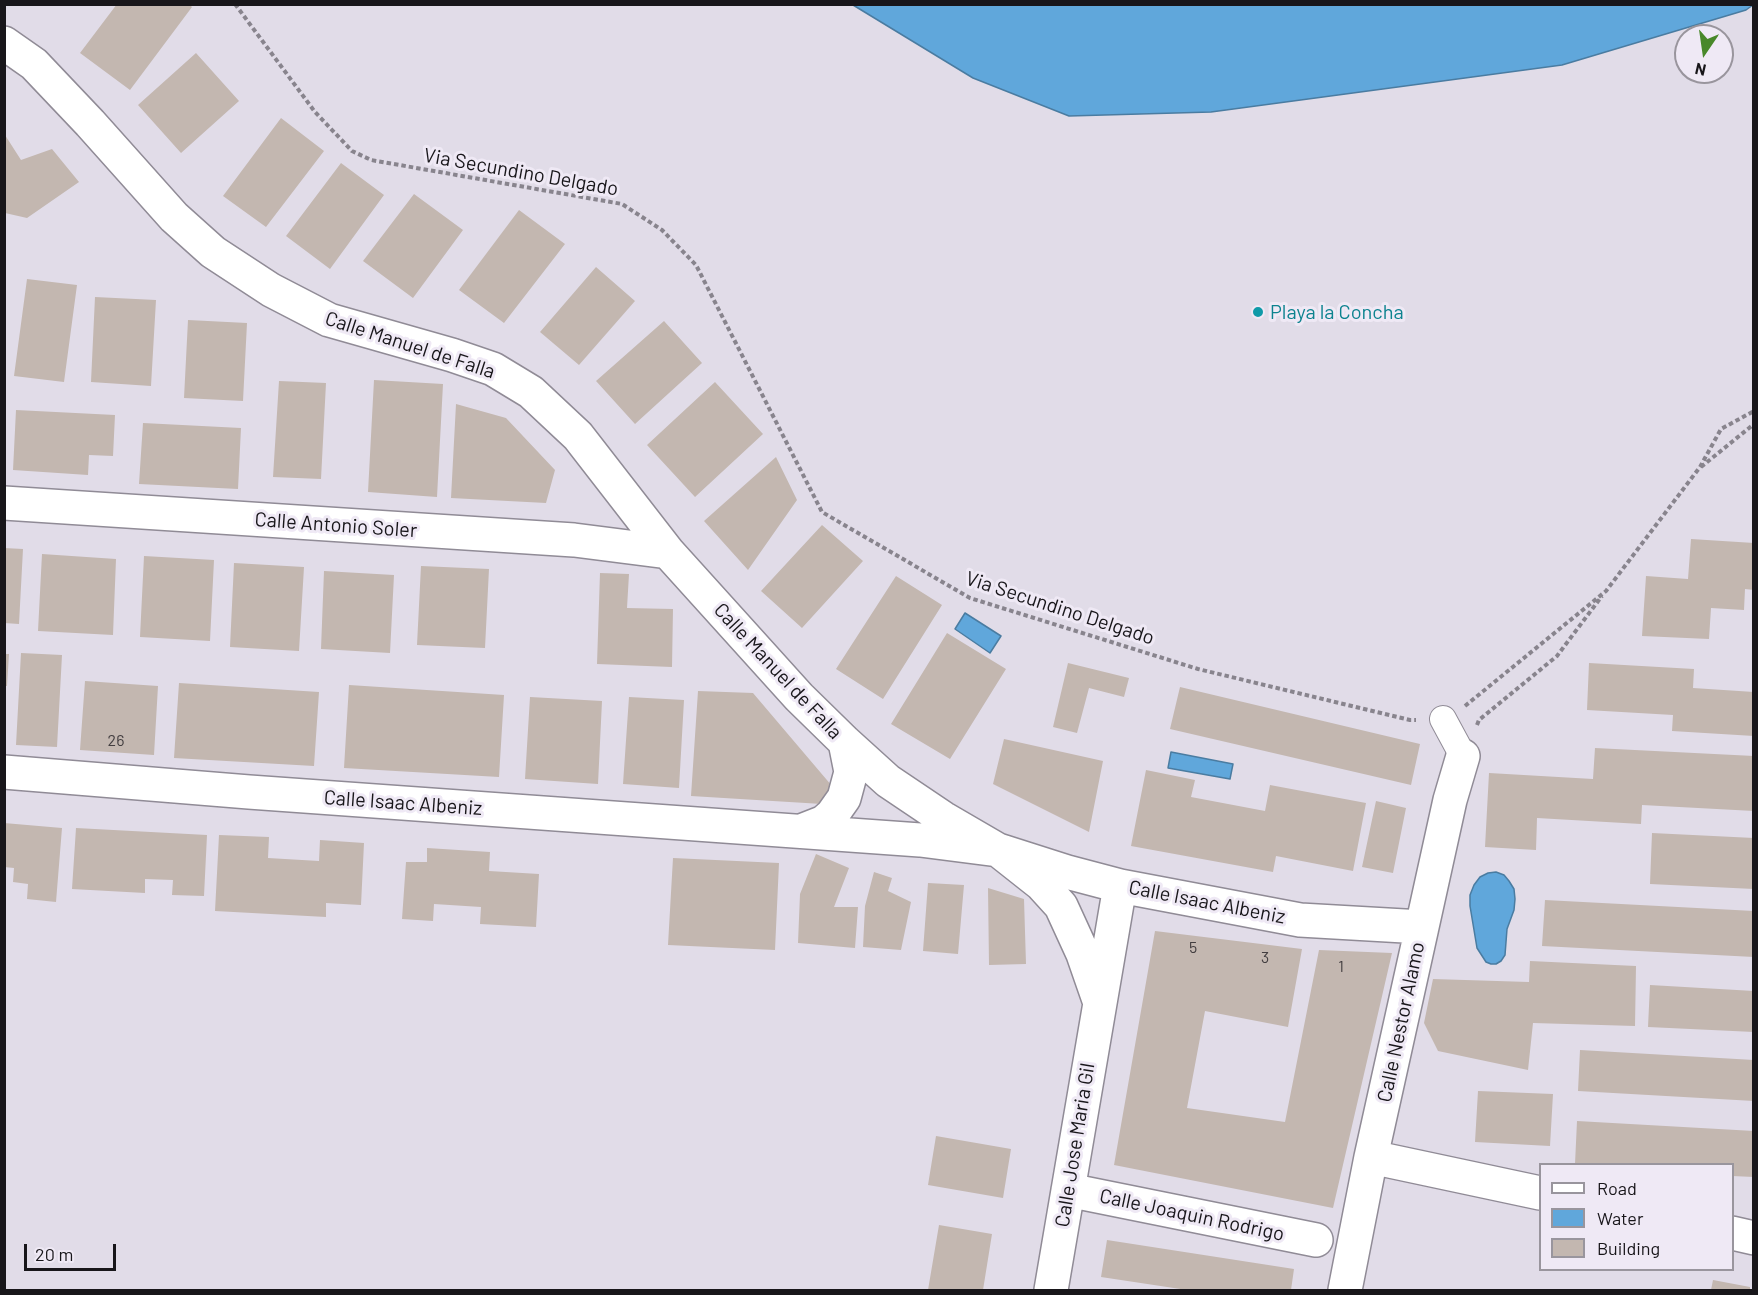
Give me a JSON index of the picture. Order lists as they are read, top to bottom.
{
  "streets": {
    "street": [
      "Calle Manuel de Falla",
      "Calle Antonio Soler",
      "Calle Isaac Albeniz",
      "Calle Nestor Alamo",
      "Calle Jose Maria Gil",
      "Calle Joaquin Rodrigo"
    ],
    "path": ["Via Secundino Delgado"]
  },
  "crossings": [
    ["Calle Manuel de Falla", "Calle Antonio Soler"],
    ["Calle Manuel de Falla", "Calle Isaac Albeniz"],
    ["Calle Isaac Albeniz", "Calle Nestor Alamo"],
    ["Calle Isaac Albeniz", "Calle Jose Maria Gil"],
    ["Calle Jose Maria Gil", "Calle Joaquin Rodrigo"]
  ],
  "places": ["Playa la Concha"],
  "house_numbers": [
    "26",
    "5",
    "3",
    "1"
  ],
  "legend": ["Road", "Water", "Building"],
  "scale_bar": "20 m",
  "north": "bottom"
}
